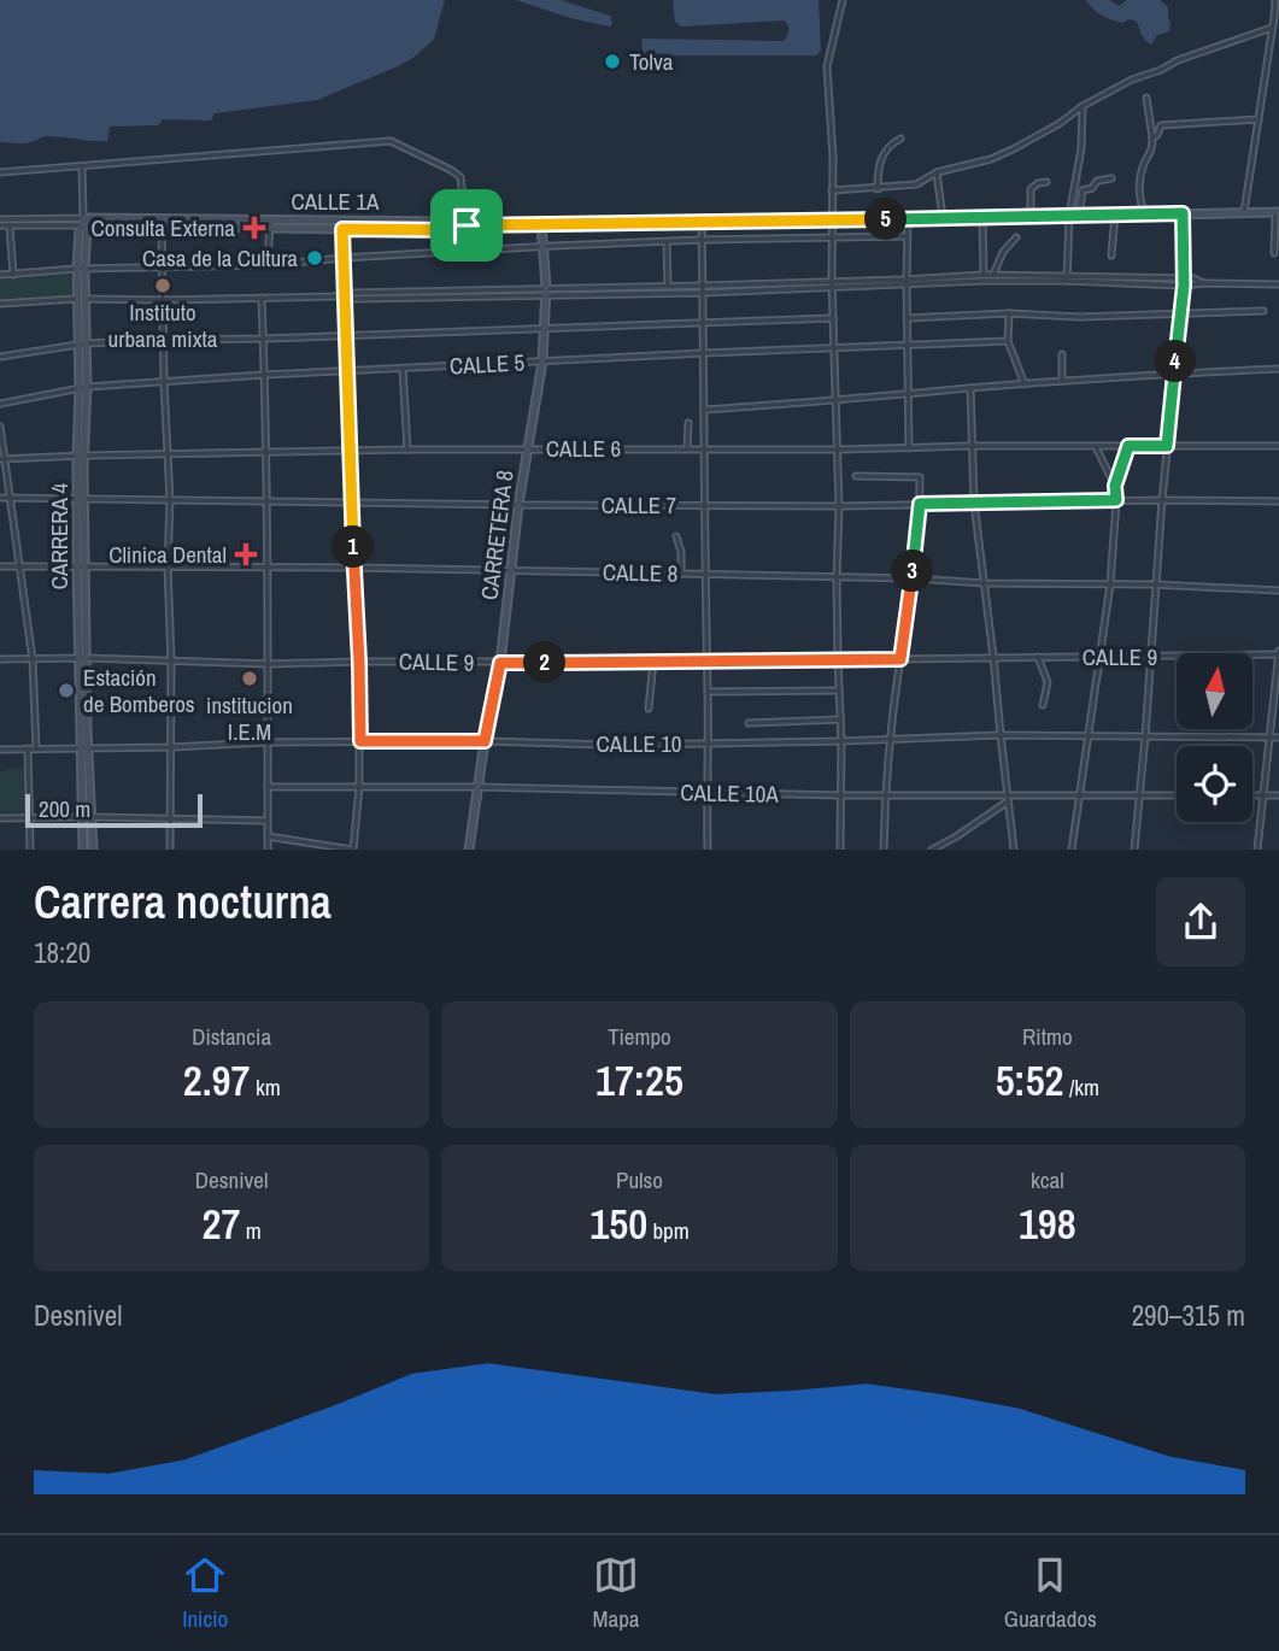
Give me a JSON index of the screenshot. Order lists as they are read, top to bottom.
{
  "streets": {
    "street": [
      "CALLE 1A",
      "CALLE 5",
      "CALLE 6",
      "CALLE 7",
      "CARRETERA 8",
      "CARRERA 4",
      "CALLE 8",
      "CALLE 9",
      "CALLE 10",
      "CALLE 10A"
    ]
  },
  "crossings": [
    ["CALLE 1A", "CARRETERA 8"],
    ["CALLE 1A", "CARRERA 4"],
    ["CALLE 5", "CARRETERA 8"],
    ["CALLE 5", "CARRERA 4"],
    ["CALLE 6", "CARRETERA 8"],
    ["CALLE 6", "CARRERA 4"],
    ["CALLE 7", "CARRETERA 8"],
    ["CALLE 7", "CARRERA 4"],
    ["CARRETERA 8", "CALLE 8"],
    ["CARRETERA 8", "CALLE 9"],
    ["CARRETERA 8", "CALLE 10"],
    ["CARRETERA 8", "CALLE 10A"],
    ["CARRERA 4", "CALLE 8"],
    ["CARRERA 4", "CALLE 9"],
    ["CARRERA 4", "CALLE 10"]
  ],
  "places": {
    "other": [
      "Tolva",
      "Casa de la Cultura",
      "Instituto urbana mixta",
      "institucion I.E.M",
      "Estación de Bomberos"
    ],
    "health": ["Consulta Externa", "Clinica Dental"]
  },
  "scale_bar": "200 m",
  "north": "top",
  "page": {
    "pins": [
      "5",
      "4",
      "1",
      "3",
      "2"
    ],
    "scale": "200 m",
    "heading": ["Carrera nocturna", "18:20"],
    "stats": [
      ["Distancia", "2.97 km"],
      ["Tiempo", "17:25"],
      ["Ritmo", "5:52 /km"],
      ["Desnivel", "27 m"],
      ["Pulso", "150 bpm"],
      ["kcal", "198"]
    ],
    "chart": ["Desnivel", "290–315 m"],
    "tabs": ["Inicio", "Mapa", "Guardados"]
  }
}
